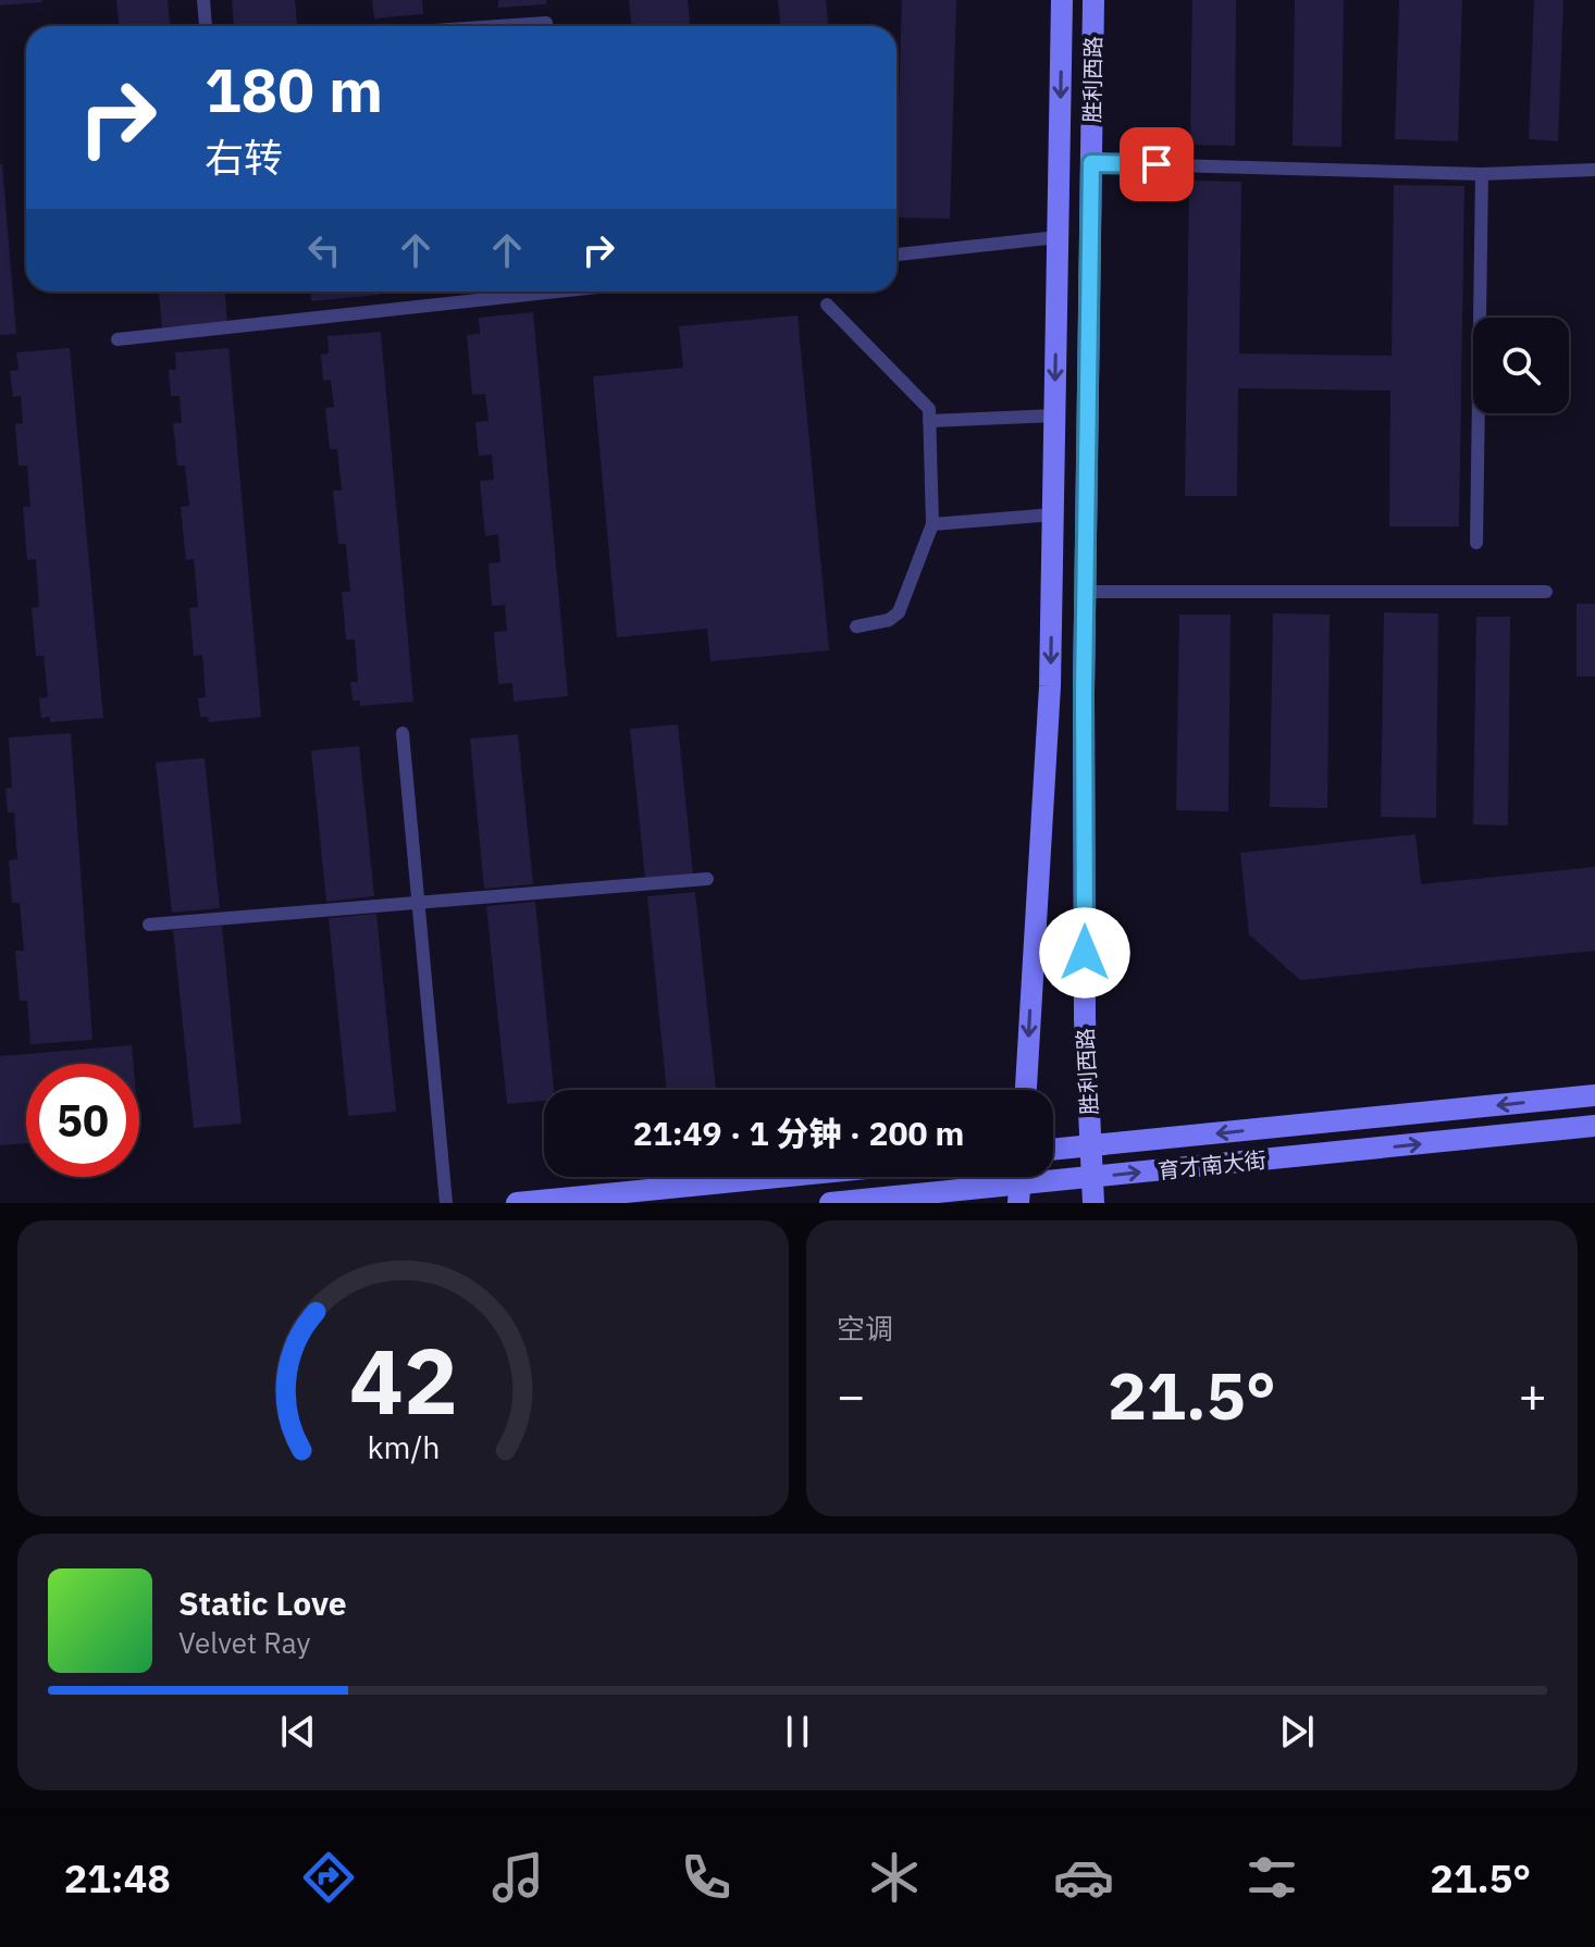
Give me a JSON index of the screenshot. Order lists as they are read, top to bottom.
{
  "streets": {
    "main road": ["胜利西路", "育才南大街"]
  },
  "crossings": [
    ["胜利西路", "育才南大街"]
  ],
  "page": {
    "turn": ["180 m", "右转"],
    "limit": "50",
    "trip": "21:49 · 1 分钟 · 200 m",
    "tile": "空调",
    "heat": ["−", "21.5°", "+"],
    "song": ["Static Love", "Velvet Ray"],
    "tabs": ["21:48", "21.5°"],
    "gauge": ["42", "km/h"]
  }
}
